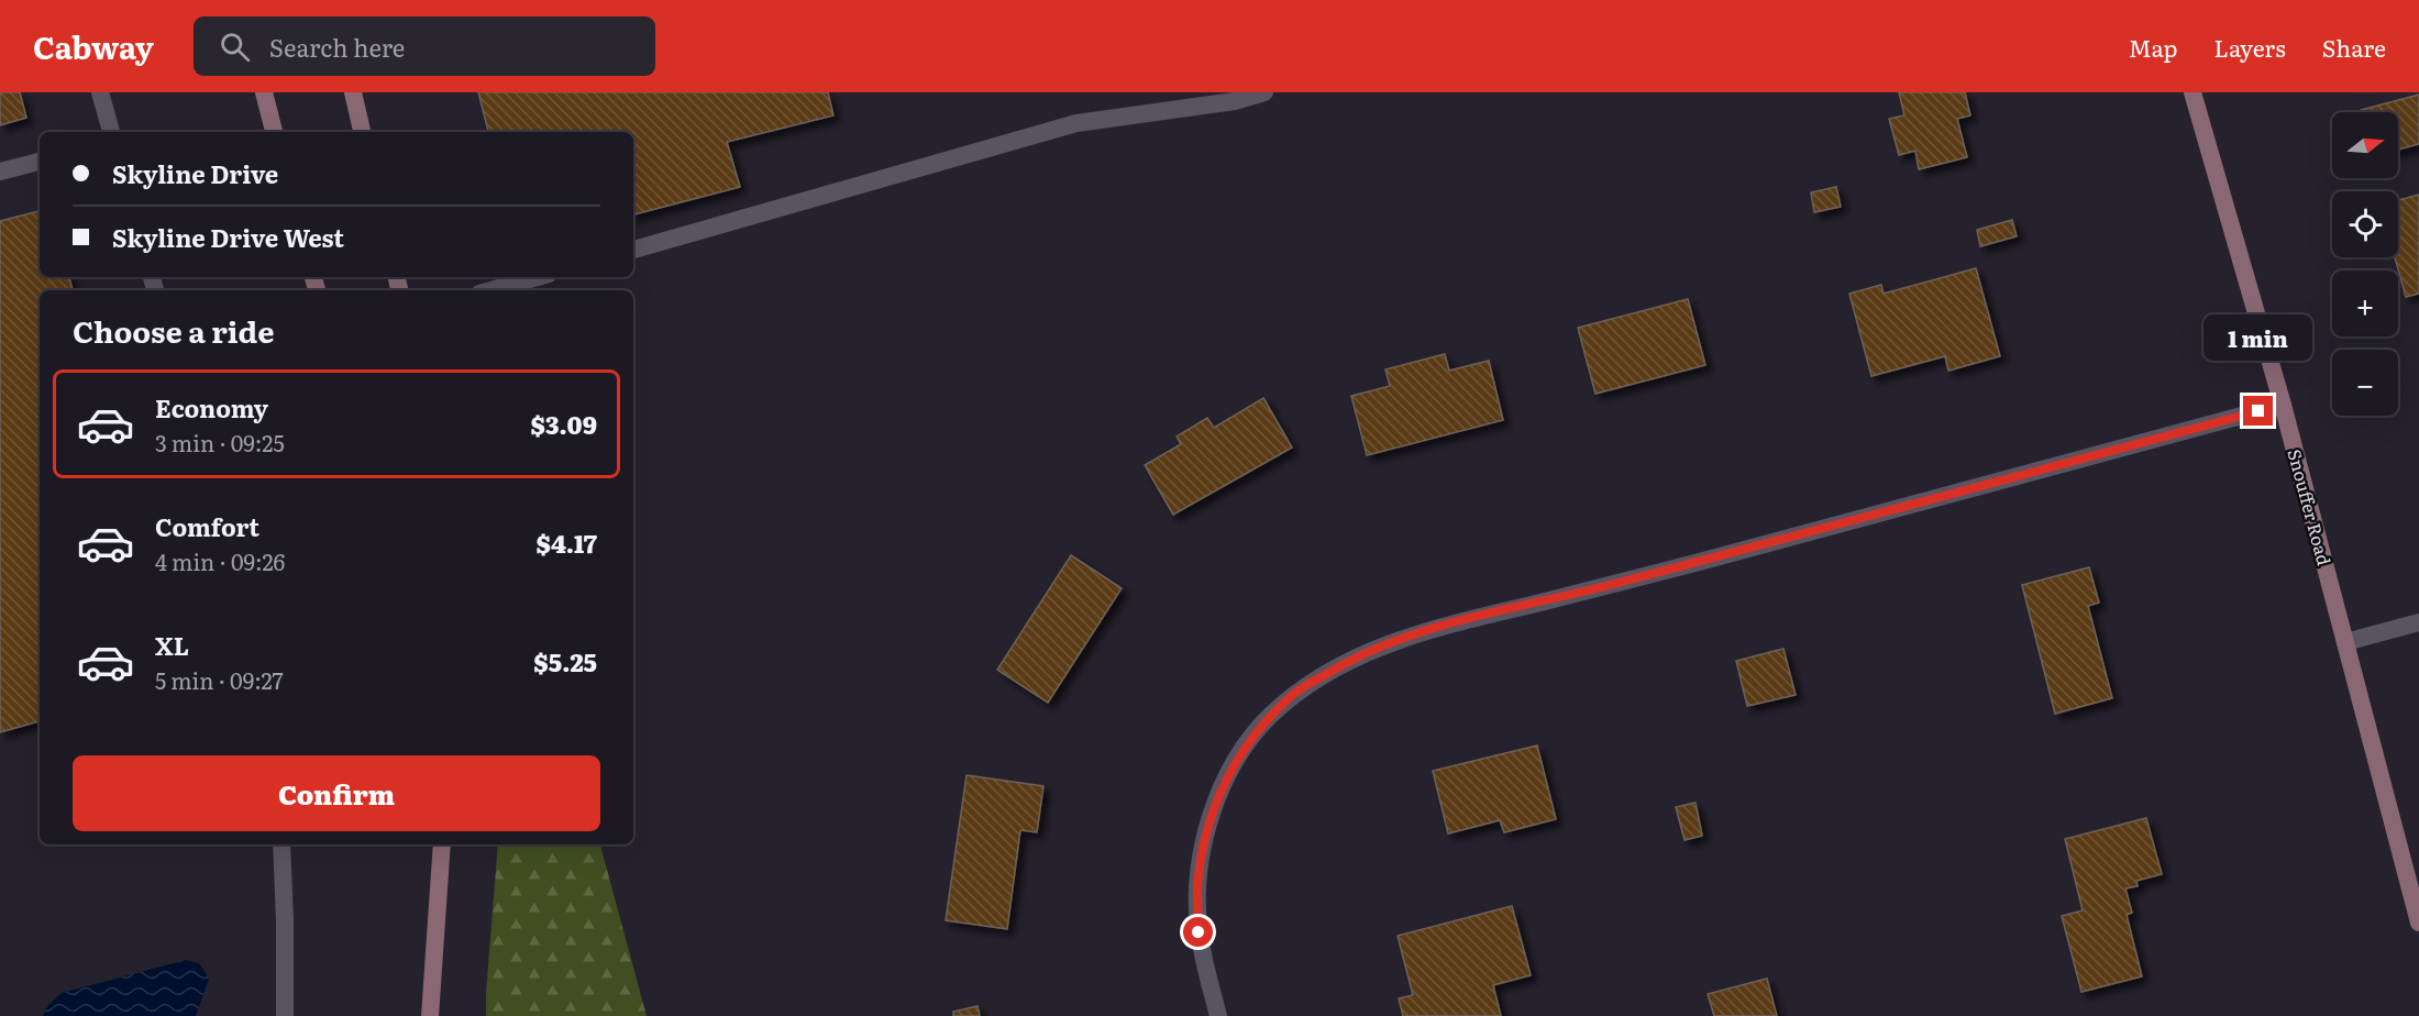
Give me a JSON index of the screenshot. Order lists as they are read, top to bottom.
{
  "streets": {
    "main road": ["Snouffer Road"]
  },
  "north": "right",
  "page": {
    "header": "Cabway",
    "search": "Search here",
    "nav": ["Map", "Layers", "Share"],
    "map_buttons": ["+", "−"],
    "banner": ["Skyline Drive", "Skyline Drive West"],
    "heading": "Choose a ride",
    "bubble": "1 min",
    "list": [
      {
        "name": "Economy",
        "note": "3 min · 09:25",
        "value": "$3.09"
      },
      {
        "name": "Comfort",
        "note": "4 min · 09:26",
        "value": "$4.17"
      },
      {
        "name": "XL",
        "note": "5 min · 09:27",
        "value": "$5.25"
      }
    ],
    "buttons": "Confirm"
  }
}
